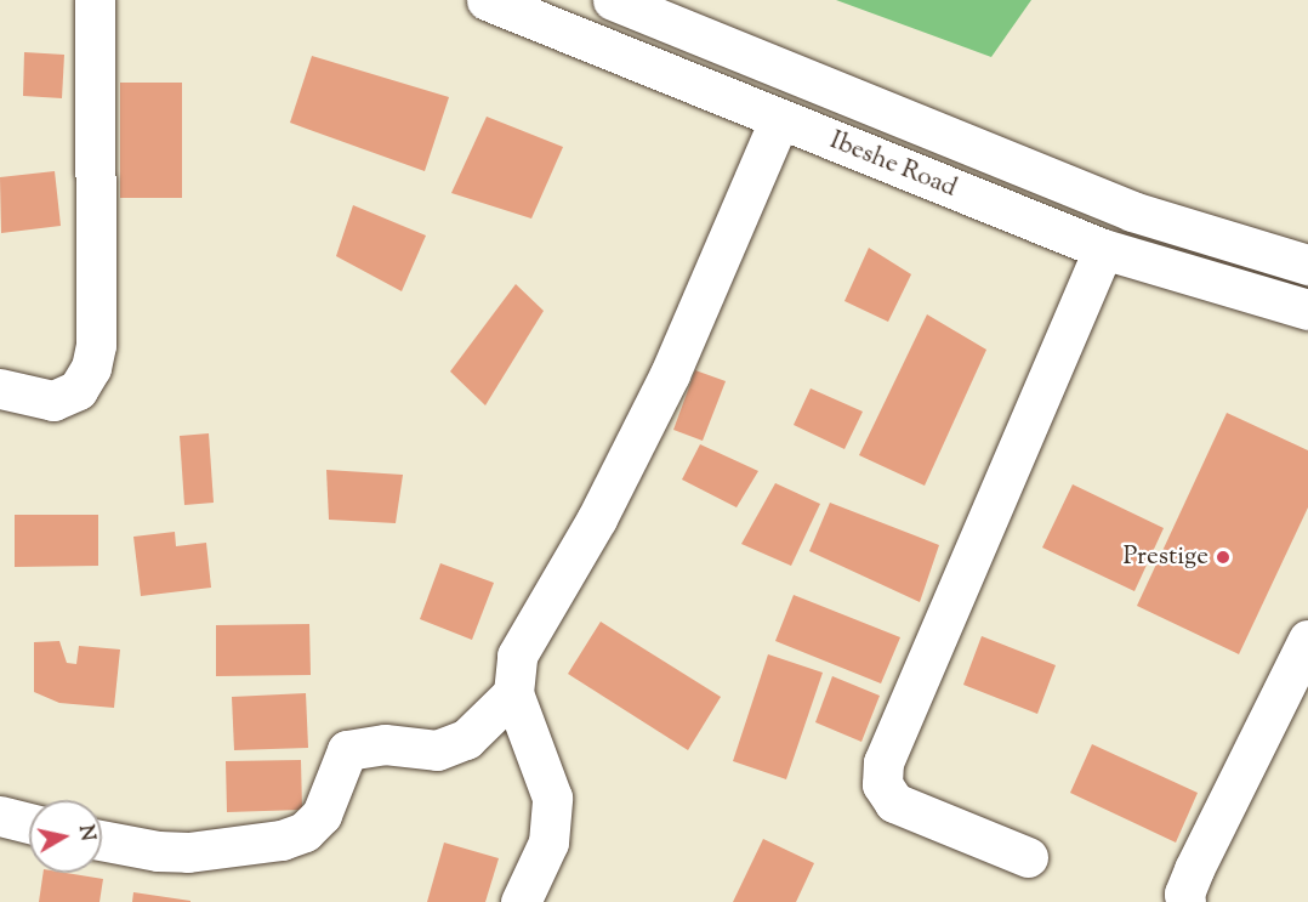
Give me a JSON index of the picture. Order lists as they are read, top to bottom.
{
  "streets": {
    "street": ["Ibeshe Road"]
  },
  "places": ["Prestige"],
  "north": "right"
}
